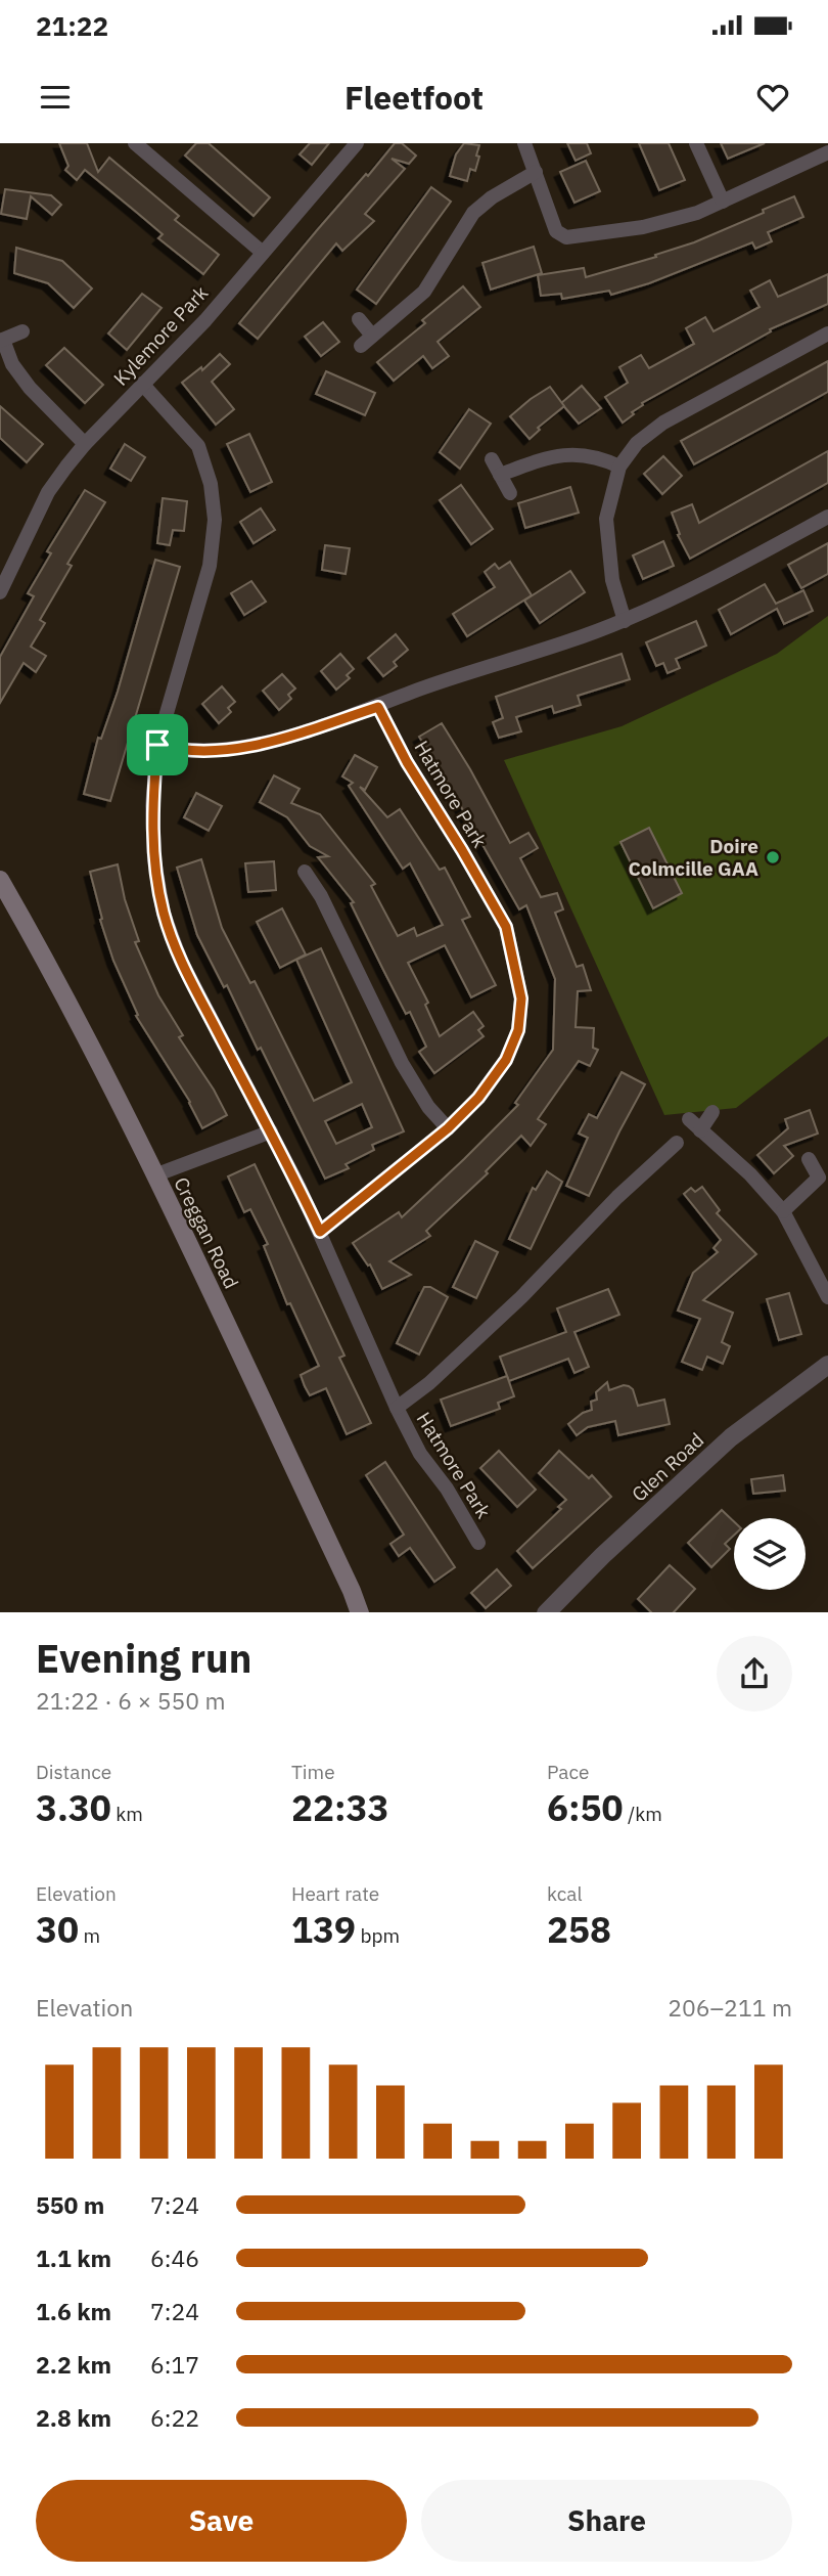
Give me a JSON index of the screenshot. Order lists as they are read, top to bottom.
{
  "streets": {
    "main road": ["Creggan Road"],
    "street": ["Kylemore Park", "Hatmore Park", "Glen Road"]
  },
  "crossings": [
    ["Kylemore Park", "Hatmore Park"]
  ],
  "places": ["Doire Colmcille GAA"],
  "page": {
    "status": "21:22",
    "header": "Fleetfoot",
    "heading": ["Evening run", "21:22 · 6 × 550 m"],
    "stats": [
      ["Distance", "3.30 km"],
      ["Time", "22:33"],
      ["Pace", "6:50 /km"],
      ["Elevation", "30 m"],
      ["Heart rate", "139 bpm"],
      ["kcal", "258"]
    ],
    "chart": ["Elevation", "206–211 m"],
    "list": [
      {
        "name": "550 m",
        "note": "7:24"
      },
      {
        "name": "1.1 km",
        "note": "6:46"
      },
      {
        "name": "1.6 km",
        "note": "7:24"
      },
      {
        "name": "2.2 km",
        "note": "6:17"
      },
      {
        "name": "2.8 km",
        "note": "6:22"
      }
    ],
    "buttons": ["Save", "Share"]
  }
}
